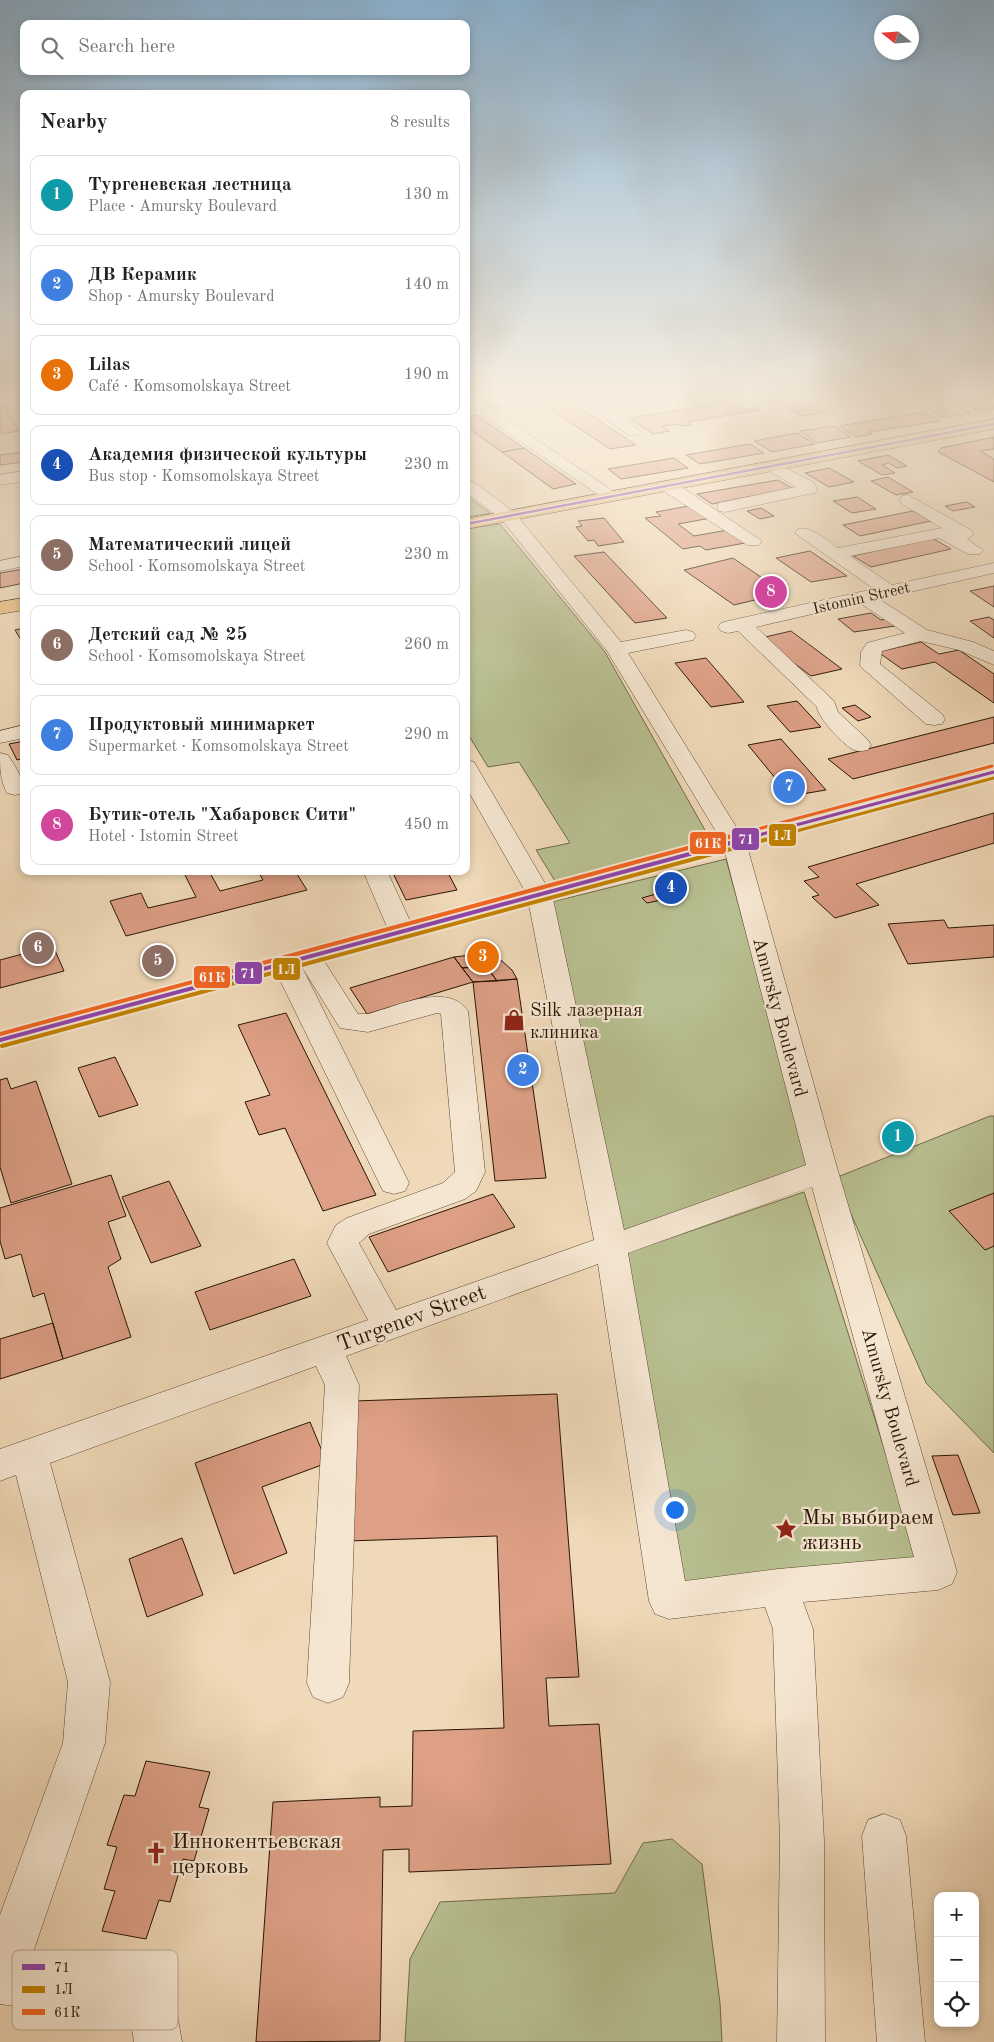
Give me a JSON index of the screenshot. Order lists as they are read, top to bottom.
{
  "streets": {
    "street": ["Istomin Street", "Amursky Boulevard", "Turgenev Street"]
  },
  "crossings": [
    ["Amursky Boulevard", "Turgenev Street"]
  ],
  "places": {
    "shop": ["Silk лазерная клиника"],
    "place": ["Мы выбираем жизнь"],
    "church": ["Иннокентьевская церковь"]
  },
  "lines": ["transit line 71", "transit line 61К", "transit line 1Л"],
  "legend": ["71", "1Л", "61К"],
  "north": "left",
  "page": {
    "search": "Search here",
    "heading": ["Nearby", "8 results"],
    "list": [
      {
        "mark": "1",
        "name": "Тургеневская лестница",
        "note": "Place · Amursky Boulevard",
        "value": "130 m"
      },
      {
        "mark": "2",
        "name": "ДВ Керамик",
        "note": "Shop · Amursky Boulevard",
        "value": "140 m"
      },
      {
        "mark": "3",
        "name": "Lilas",
        "note": "Café · Komsomolskaya Street",
        "value": "190 m"
      },
      {
        "mark": "4",
        "name": "Академия физической культуры",
        "note": "Bus stop · Komsomolskaya Street",
        "value": "230 m"
      },
      {
        "mark": "5",
        "name": "Математический лицей",
        "note": "School · Komsomolskaya Street",
        "value": "230 m"
      },
      {
        "mark": "6",
        "name": "Детский сад № 25",
        "note": "School · Komsomolskaya Street",
        "value": "260 m"
      },
      {
        "mark": "7",
        "name": "Продуктовый минимаркет",
        "note": "Supermarket · Komsomolskaya Street",
        "value": "290 m"
      },
      {
        "mark": "8",
        "name": "Бутик-отель \"Хабаровск Сити\"",
        "note": "Hotel · Istomin Street",
        "value": "450 m"
      }
    ],
    "pins": [
      "8",
      "7",
      "4",
      "6",
      "3",
      "5",
      "2",
      "1"
    ],
    "map_buttons": ["+", "−"]
  }
}
